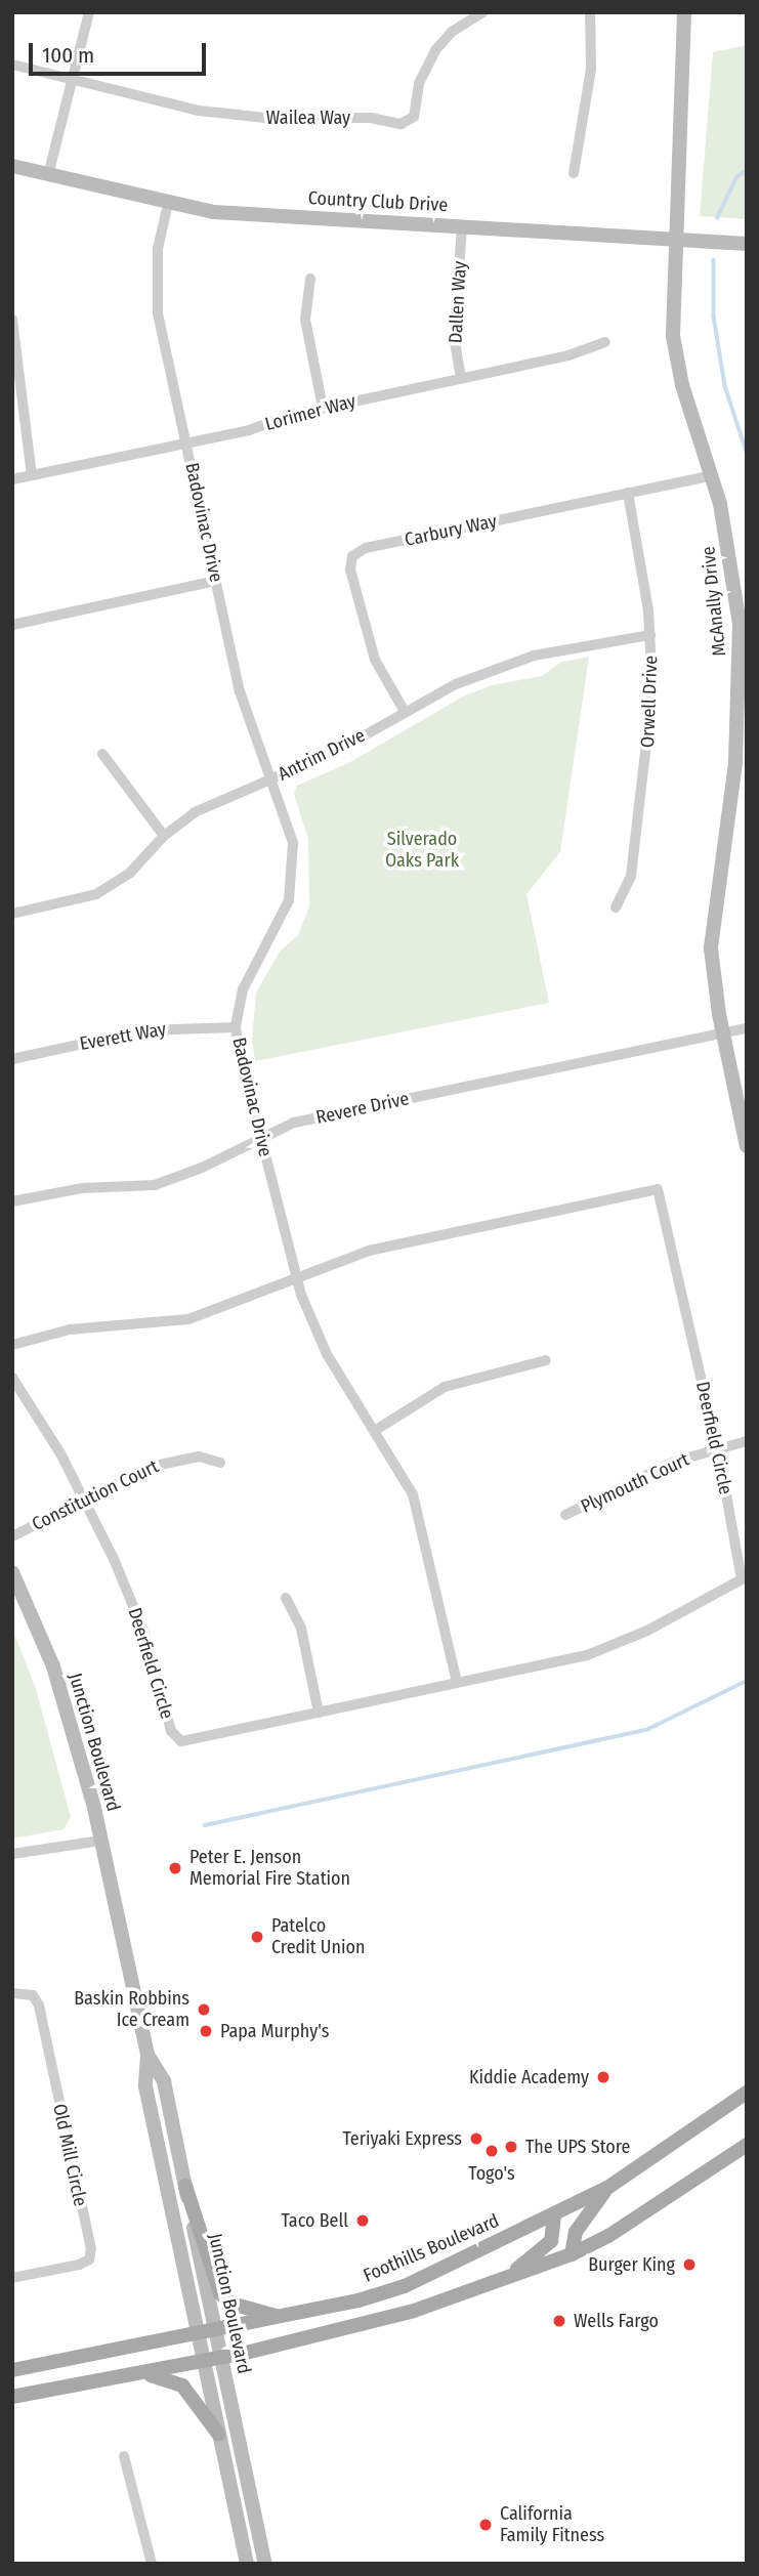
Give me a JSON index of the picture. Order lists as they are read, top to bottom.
{
  "streets": {
    "main road": ["Foothills Boulevard"],
    "street": [
      "Wailea Way",
      "Country Club Drive",
      "Dallen Way",
      "Lorimer Way",
      "Badovinac Drive",
      "Carbury Way",
      "McAnally Drive",
      "Orwell Drive",
      "Antrim Drive",
      "Everett Way",
      "Revere Drive",
      "Deerfield Circle",
      "Plymouth Court",
      "Constitution Court",
      "Junction Boulevard",
      "Old Mill Circle"
    ]
  },
  "crossings": [
    ["Country Club Drive", "Dallen Way"],
    ["Country Club Drive", "Badovinac Drive"],
    ["Country Club Drive", "McAnally Drive"],
    ["Dallen Way", "Lorimer Way"],
    ["Lorimer Way", "Badovinac Drive"],
    ["Badovinac Drive", "Antrim Drive"],
    ["Badovinac Drive", "Everett Way"],
    ["Badovinac Drive", "Revere Drive"],
    ["Badovinac Drive", "Deerfield Circle"],
    ["Carbury Way", "McAnally Drive"],
    ["Carbury Way", "Orwell Drive"],
    ["Carbury Way", "Antrim Drive"],
    ["McAnally Drive", "Revere Drive"],
    ["Orwell Drive", "Antrim Drive"],
    ["Deerfield Circle", "Plymouth Court"],
    ["Deerfield Circle", "Constitution Court"],
    ["Junction Boulevard", "Foothills Boulevard"]
  ],
  "parks": ["Silverado Oaks Park"],
  "places": [
    "Peter E. Jenson Memorial Fire Station",
    "Patelco Credit Union",
    "Baskin Robbins Ice Cream",
    "Papa Murphy's",
    "Kiddie Academy",
    "Teriyaki Express",
    "The UPS Store",
    "Togo's",
    "Taco Bell",
    "Burger King",
    "Wells Fargo",
    "California Family Fitness"
  ],
  "scale_bar": "100 m"
}
